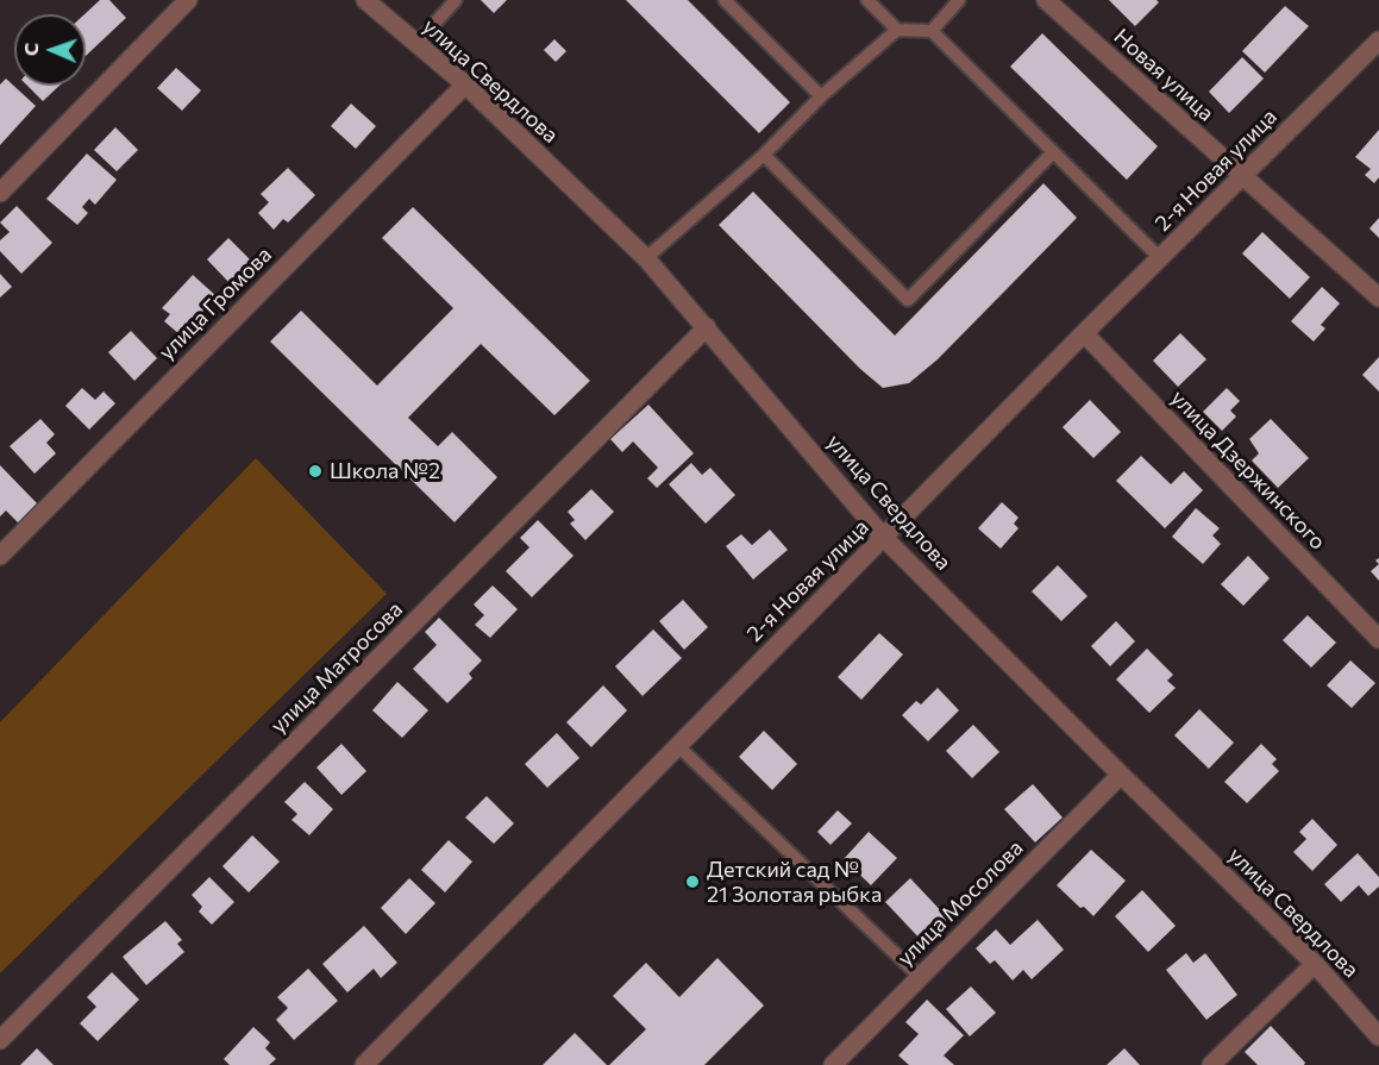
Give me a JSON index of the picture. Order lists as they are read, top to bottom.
{
  "streets": {
    "street": [
      "Новая улица",
      "улица Свердлова",
      "2-я Новая улица",
      "улица Громова",
      "улица Дзержинского",
      "улица Матросова",
      "улица Мосолова"
    ]
  },
  "crossings": [
    ["Новая улица", "2-я Новая улица"],
    ["улица Свердлова", "2-я Новая улица"],
    ["улица Свердлова", "улица Громова"],
    ["улица Свердлова", "улица Матросова"],
    ["улица Свердлова", "улица Мосолова"],
    ["2-я Новая улица", "улица Дзержинского"]
  ],
  "places": ["Школа №2", "Детский сад № 21 Золотая рыбка"],
  "north": "left"
}
